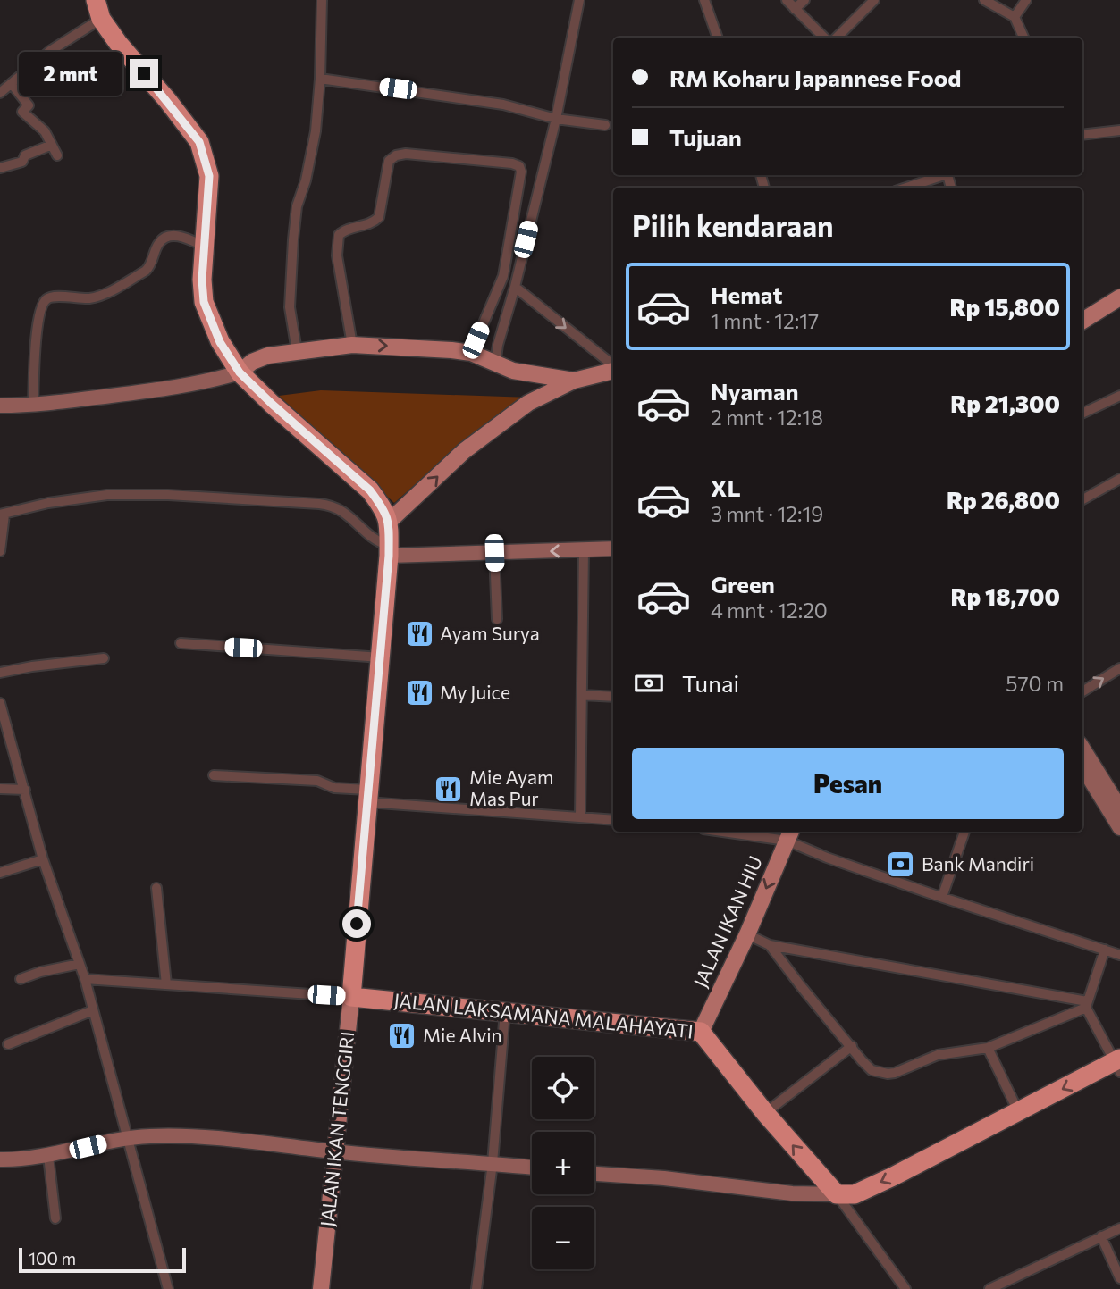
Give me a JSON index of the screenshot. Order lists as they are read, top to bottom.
{
  "streets": {
    "highway": ["JALAN LAKSAMANA MALAHAYATI", "JALAN IKAN TENGGIRI"],
    "main road": ["JALAN IKAN HIU"]
  },
  "crossings": [
    ["JALAN IKAN HIU", "JALAN LAKSAMANA MALAHAYATI"],
    ["JALAN LAKSAMANA MALAHAYATI", "JALAN IKAN TENGGIRI"]
  ],
  "one_way": ["JALAN IKAN HIU"],
  "places": {
    "restaurant": [
      "Ayam Surya",
      "My Juice",
      "Mie Ayam Mas Pur",
      "Mie Alvin"
    ],
    "bank": ["Bank Mandiri"]
  },
  "scale_bar": "100 m",
  "page": {
    "banner": ["RM Koharu Japannese Food", "Tujuan"],
    "bubble": "2 mnt",
    "heading": "Pilih kendaraan",
    "list": [
      {
        "name": "Hemat",
        "note": "1 mnt · 12:17",
        "value": "Rp 15,800"
      },
      {
        "name": "Nyaman",
        "note": "2 mnt · 12:18",
        "value": "Rp 21,300"
      },
      {
        "name": "XL",
        "note": "3 mnt · 12:19",
        "value": "Rp 26,800"
      },
      {
        "name": "Green",
        "note": "4 mnt · 12:20",
        "value": "Rp 18,700"
      }
    ],
    "pay": ["Tunai", "570 m"],
    "buttons": "Pesan",
    "map_buttons": ["+", "−"],
    "scale": "100 m"
  }
}
